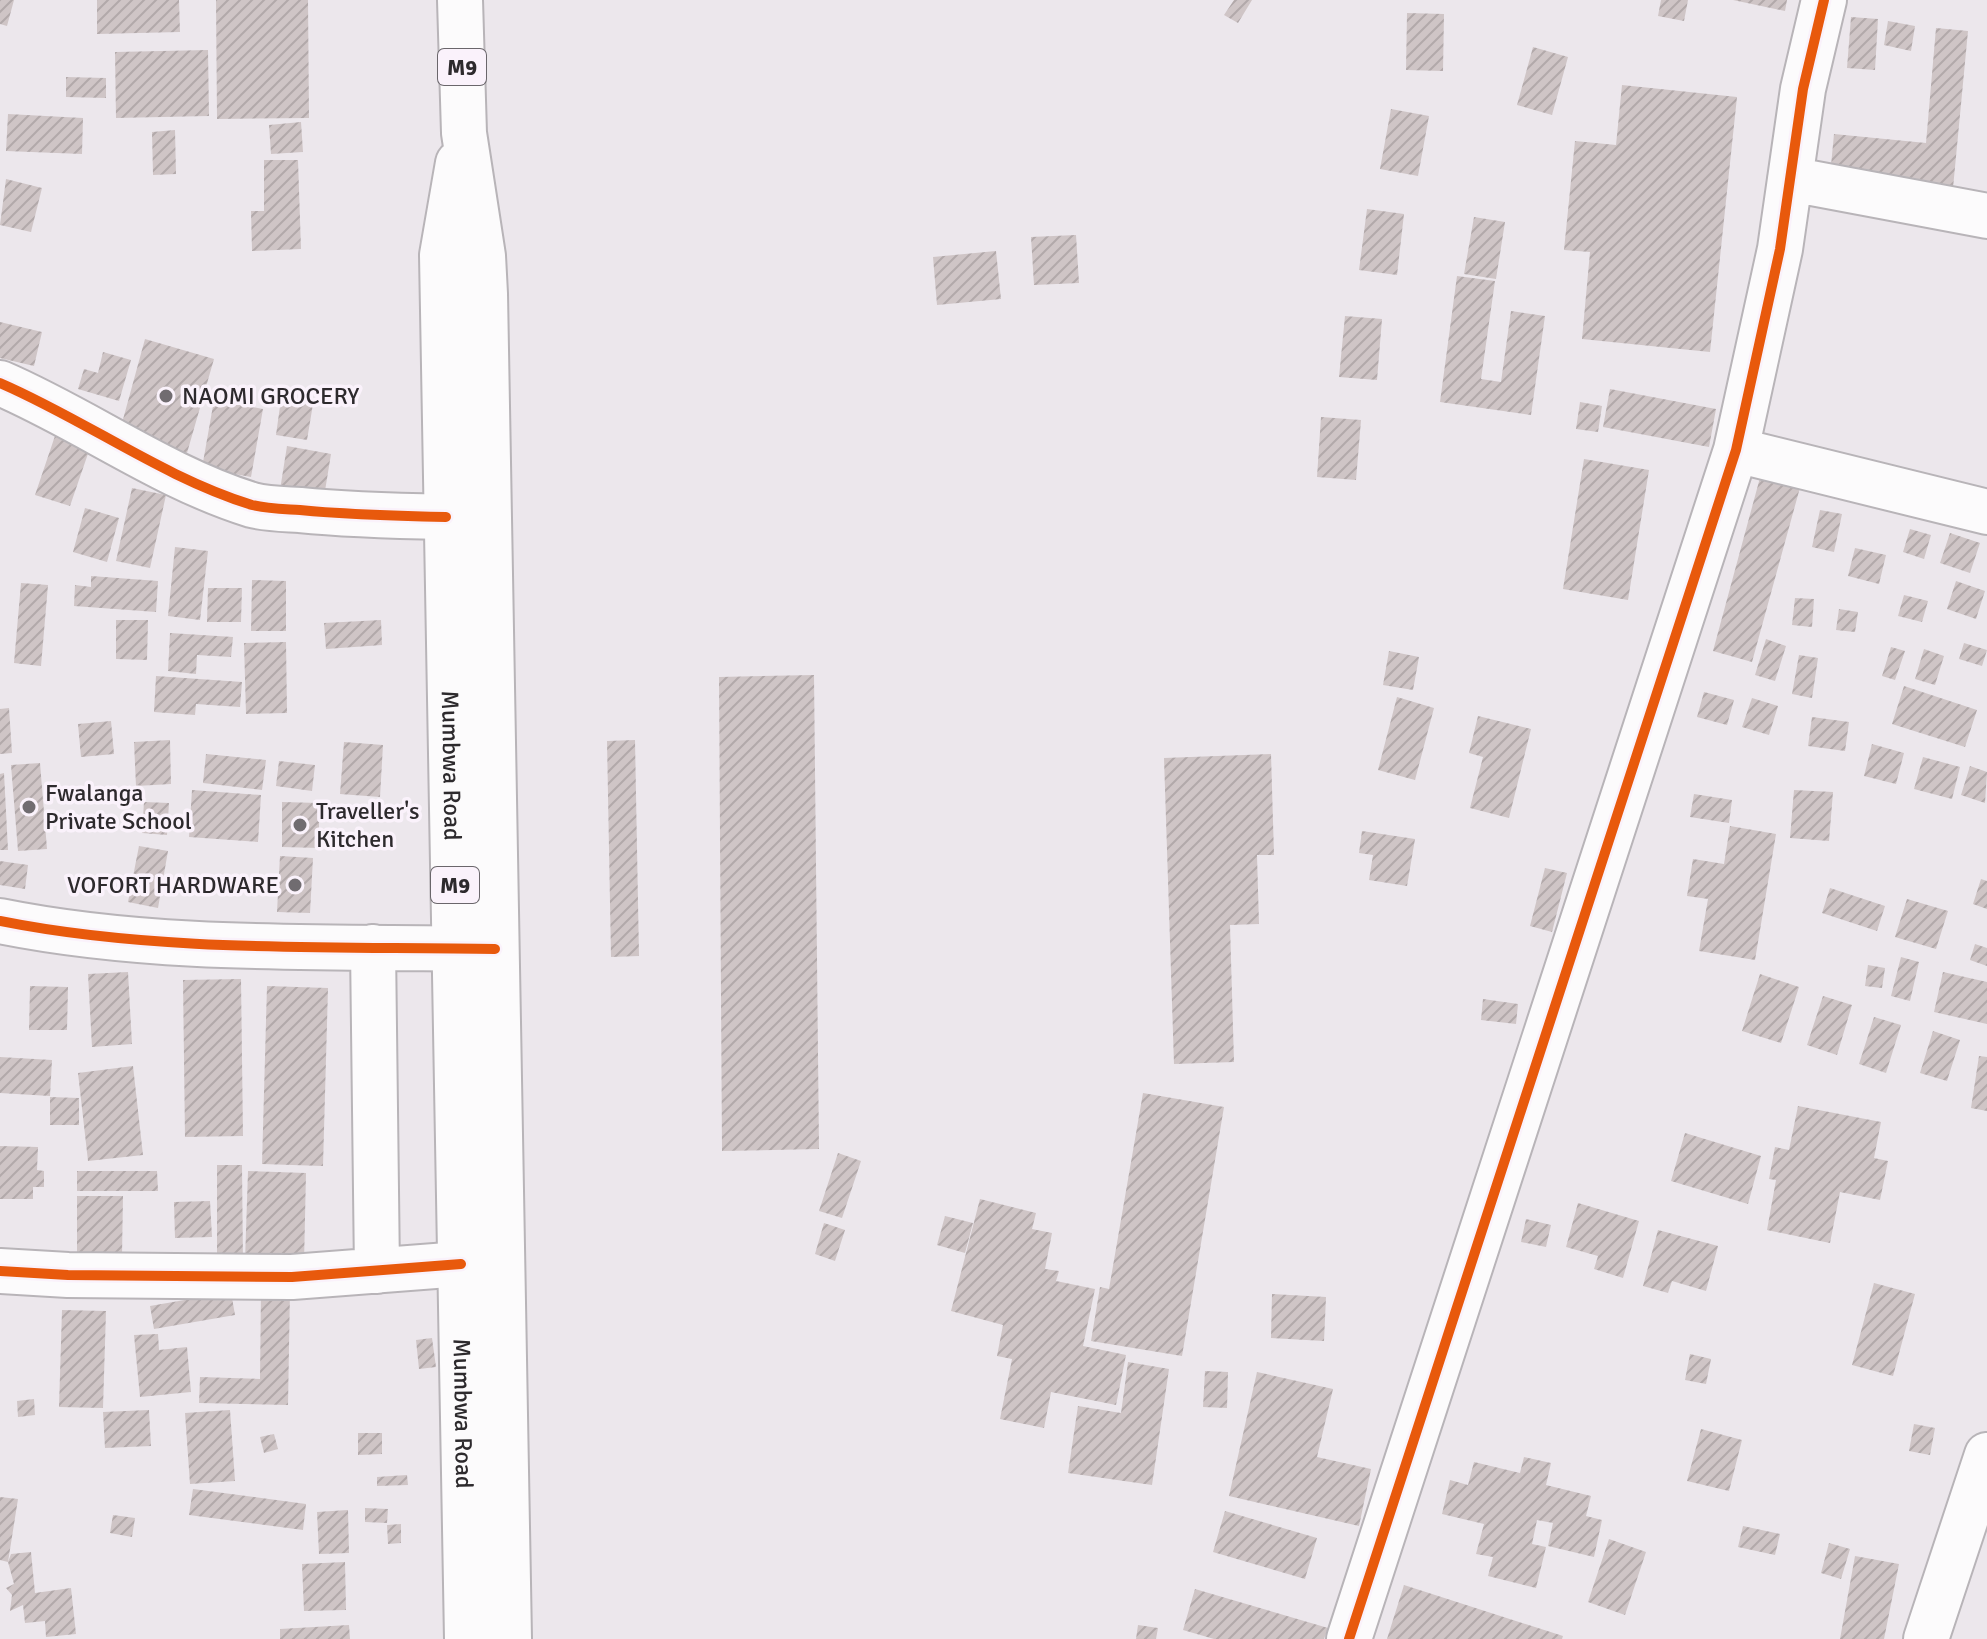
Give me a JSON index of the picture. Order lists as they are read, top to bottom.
{
  "streets": {
    "street": ["M9", "Mumbwa Road"]
  },
  "places": [
    "NAOMI GROCERY",
    "Fwalanga Private School",
    "Traveller's Kitchen",
    "VOFORT HARDWARE"
  ]
}
